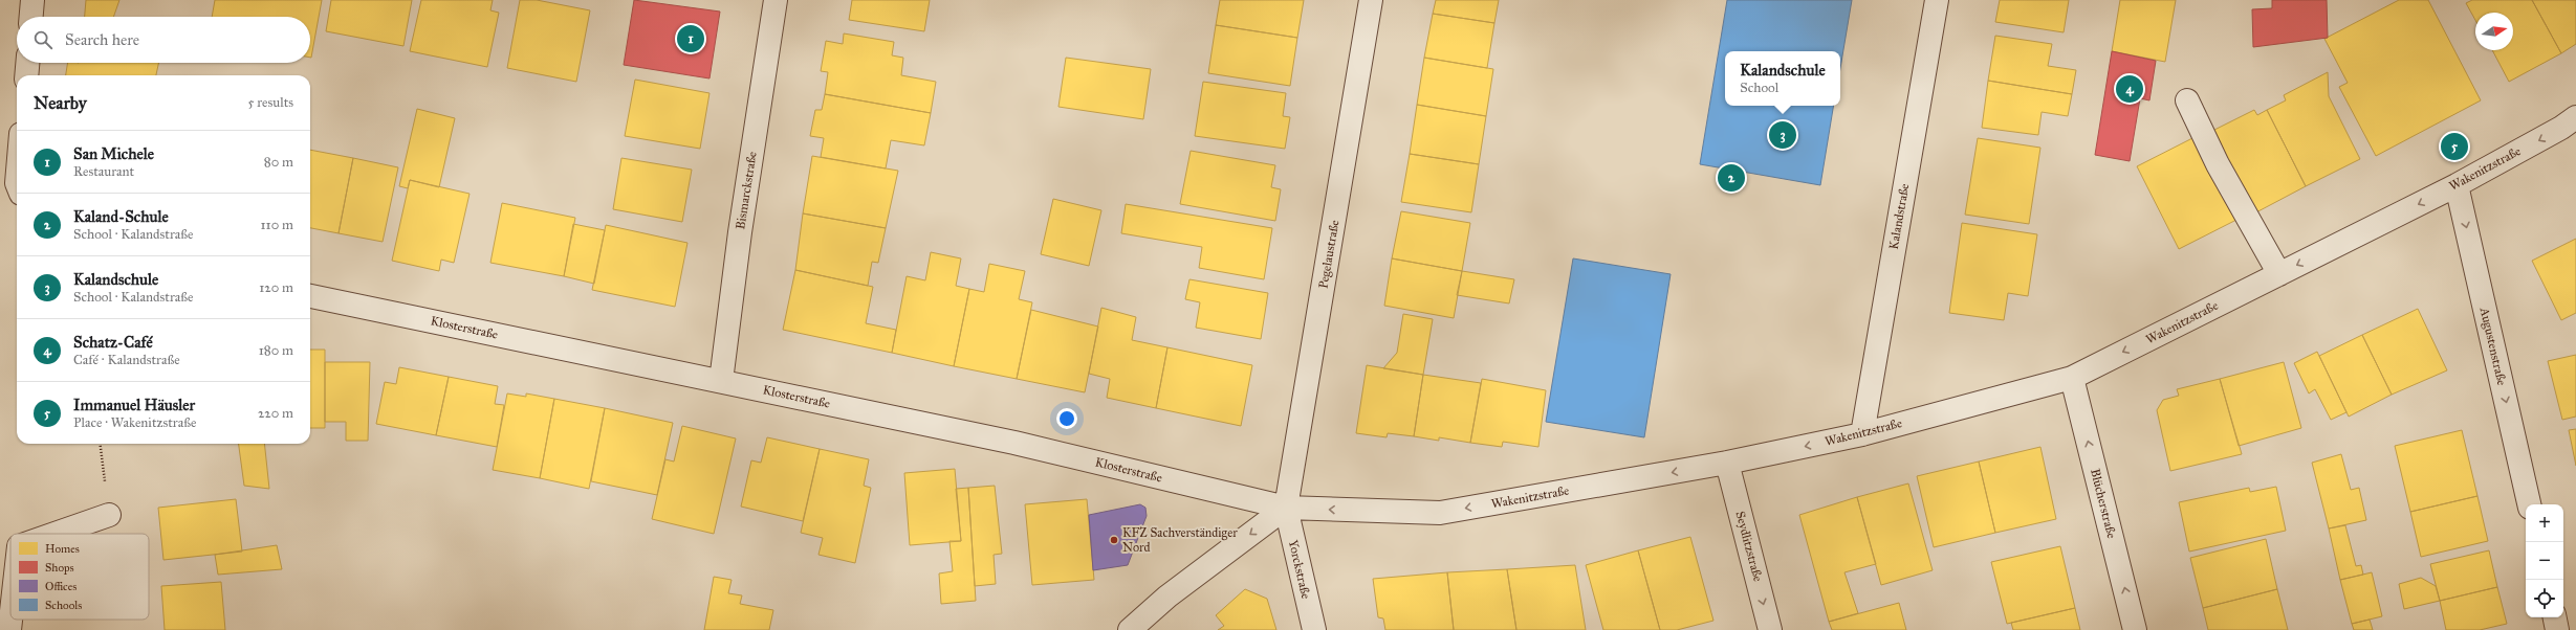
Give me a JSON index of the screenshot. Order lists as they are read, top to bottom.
{
  "streets": {
    "street": [
      "Wakenitzstraße",
      "Bismarckstraße",
      "Kalandstraße",
      "Pegelaustraße",
      "Klosterstraße",
      "Augustenstraße",
      "Blücherstraße",
      "Seydlitzstraße",
      "Yorckstraße"
    ]
  },
  "crossings": [
    ["Wakenitzstraße", "Kalandstraße"],
    ["Wakenitzstraße", "Pegelaustraße"],
    ["Wakenitzstraße", "Klosterstraße"],
    ["Wakenitzstraße", "Augustenstraße"],
    ["Wakenitzstraße", "Blücherstraße"],
    ["Wakenitzstraße", "Seydlitzstraße"],
    ["Wakenitzstraße", "Yorckstraße"],
    ["Bismarckstraße", "Klosterstraße"],
    ["Pegelaustraße", "Klosterstraße"],
    ["Pegelaustraße", "Yorckstraße"],
    ["Klosterstraße", "Yorckstraße"]
  ],
  "one_way": [
    "Wakenitzstraße",
    "Augustenstraße",
    "Blücherstraße",
    "Seydlitzstraße"
  ],
  "places": ["KFZ Sachverständiger Nord"],
  "legend": [
    "Homes",
    "Shops",
    "Offices",
    "Schools"
  ],
  "north": "right",
  "page": {
    "search": "Search here",
    "pins": [
      "1",
      "4",
      "3",
      "5",
      "2"
    ],
    "popup": ["Kalandschule", "School"],
    "heading": ["Nearby", "5 results"],
    "list": [
      {
        "mark": "1",
        "name": "San Michele",
        "note": "Restaurant",
        "value": "80 m"
      },
      {
        "mark": "2",
        "name": "Kaland-Schule",
        "note": "School · Kalandstraße",
        "value": "110 m"
      },
      {
        "mark": "3",
        "name": "Kalandschule",
        "note": "School · Kalandstraße",
        "value": "120 m"
      },
      {
        "mark": "4",
        "name": "Schatz-Café",
        "note": "Café · Kalandstraße",
        "value": "180 m"
      },
      {
        "mark": "5",
        "name": "Immanuel Häusler",
        "note": "Place · Wakenitzstraße",
        "value": "220 m"
      }
    ],
    "map_buttons": ["+", "−"]
  }
}
